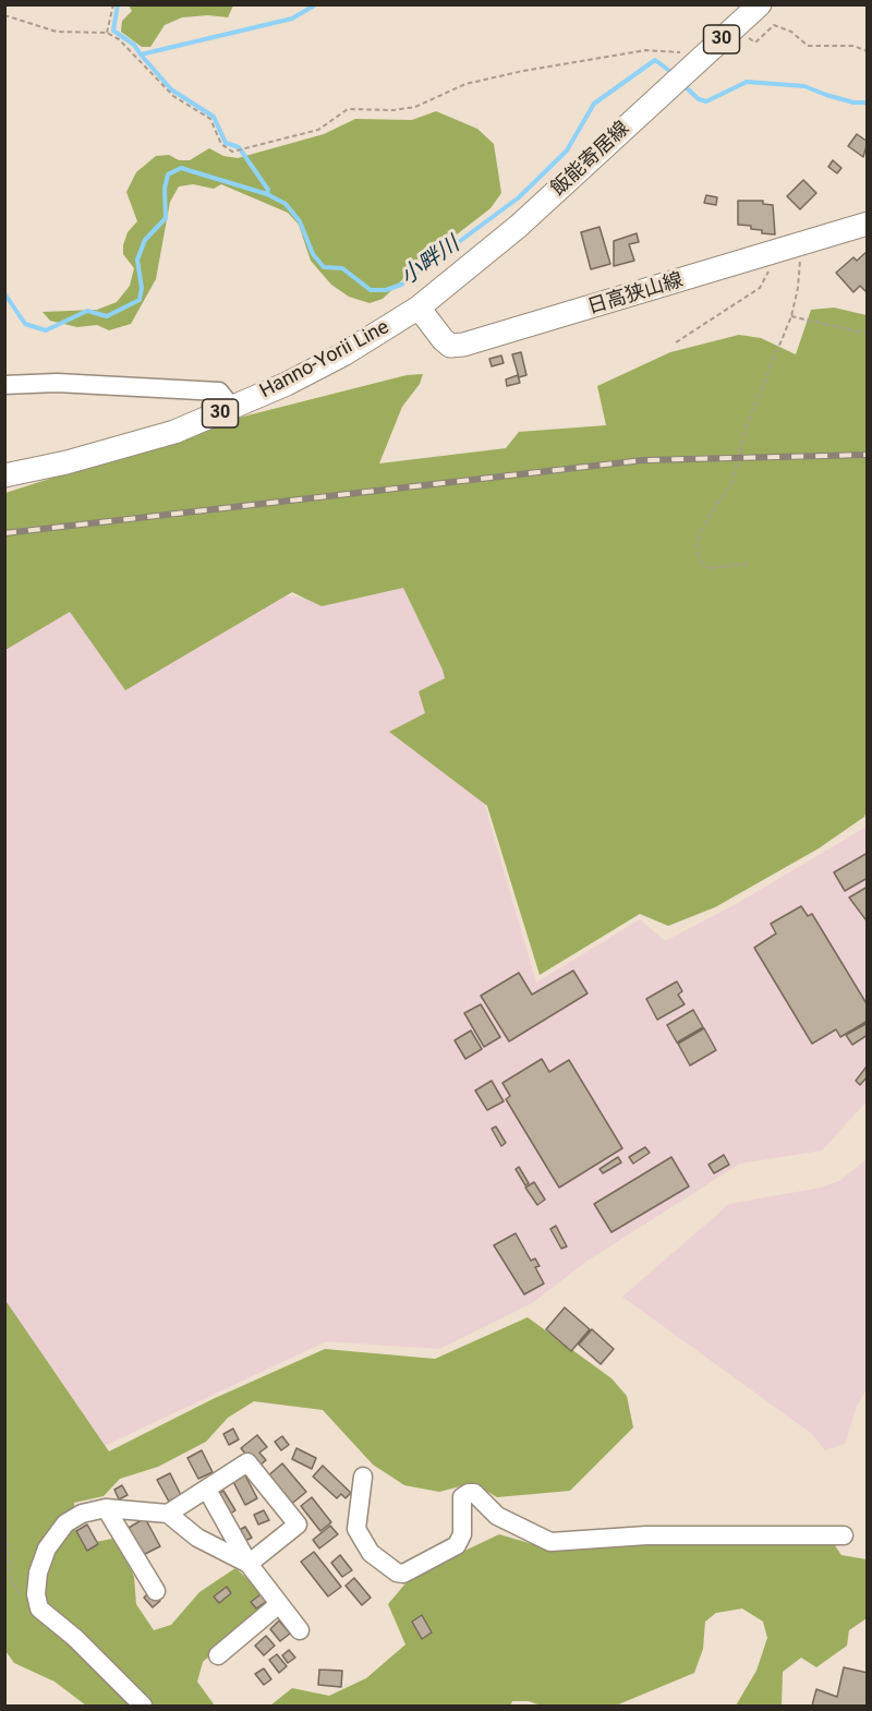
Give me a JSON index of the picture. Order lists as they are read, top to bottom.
{
  "streets": {
    "main road": [
      "30",
      "飯能寄居線",
      "日高狭山線",
      "Hanno-Yorii Line"
    ]
  },
  "crossings": [
    ["飯能寄居線", "日高狭山線"],
    ["飯能寄居線", "Hanno-Yorii Line"],
    ["日高狭山線", "Hanno-Yorii Line"]
  ],
  "water": ["小畔川"]
}
